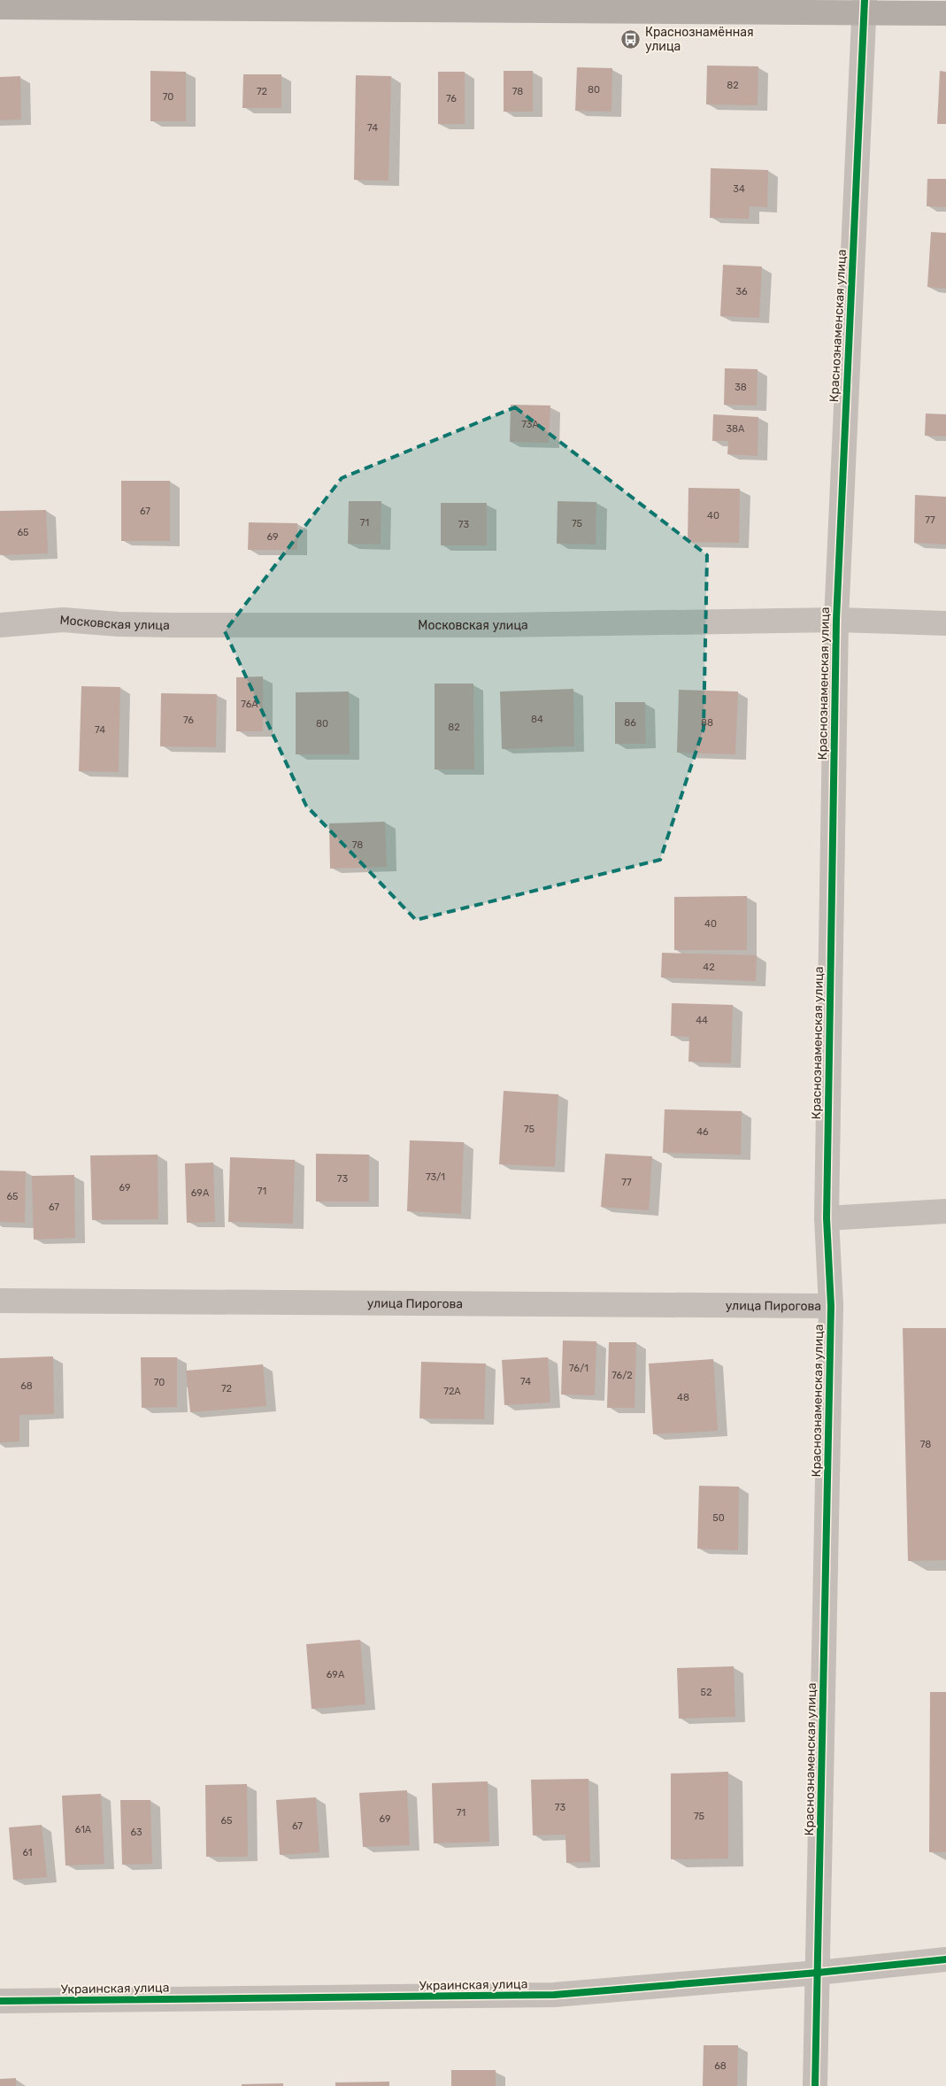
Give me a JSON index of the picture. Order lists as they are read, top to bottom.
{
  "streets": {
    "street": [
      "Краснознаменская улица",
      "Московская улица",
      "улица Пирогова",
      "Украинская улица"
    ]
  },
  "crossings": [
    ["Краснознаменская улица", "Московская улица"],
    ["Краснознаменская улица", "улица Пирогова"],
    ["Краснознаменская улица", "Украинская улица"]
  ],
  "places": {
    "bus stop": ["Краснознамённая улица"]
  },
  "house_numbers": [
    "82",
    "80",
    "72",
    "78",
    "70",
    "76",
    "74",
    "34",
    "36",
    "38",
    "73А",
    "38А",
    "67",
    "40",
    "77",
    "71",
    "75",
    "73",
    "65",
    "69",
    "76А",
    "84",
    "76",
    "86",
    "88",
    "80",
    "82",
    "74",
    "78",
    "40",
    "42",
    "44",
    "75",
    "46",
    "73/1",
    "73",
    "77",
    "69",
    "71",
    "69А",
    "65",
    "67",
    "76/1",
    "76/2",
    "74",
    "70",
    "68",
    "72",
    "72А",
    "48",
    "78",
    "50",
    "69А",
    "52",
    "73",
    "71",
    "75",
    "69",
    "65",
    "67",
    "61А",
    "63",
    "61",
    "68"
  ]
}
